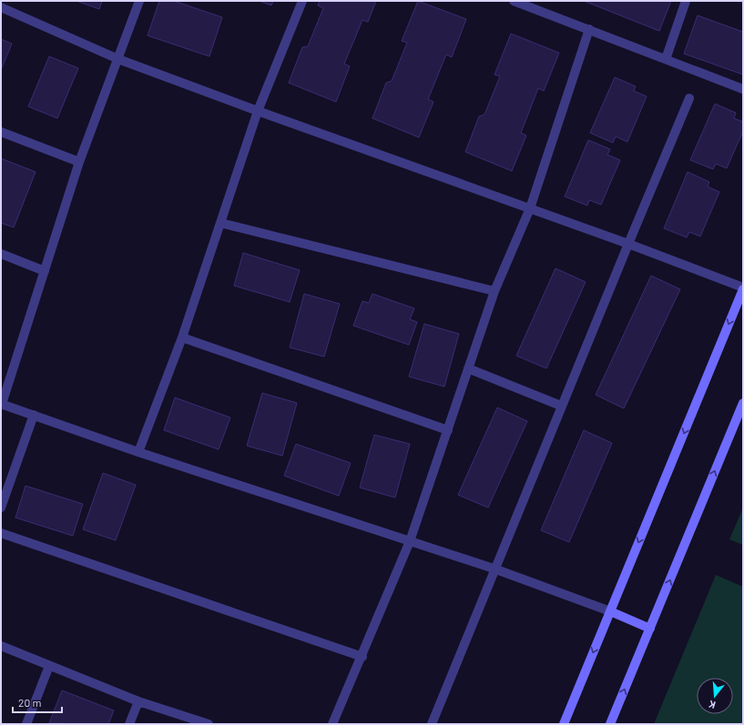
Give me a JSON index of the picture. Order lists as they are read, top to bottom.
{
  "scale_bar": "20 m",
  "north": "bottom"
}
